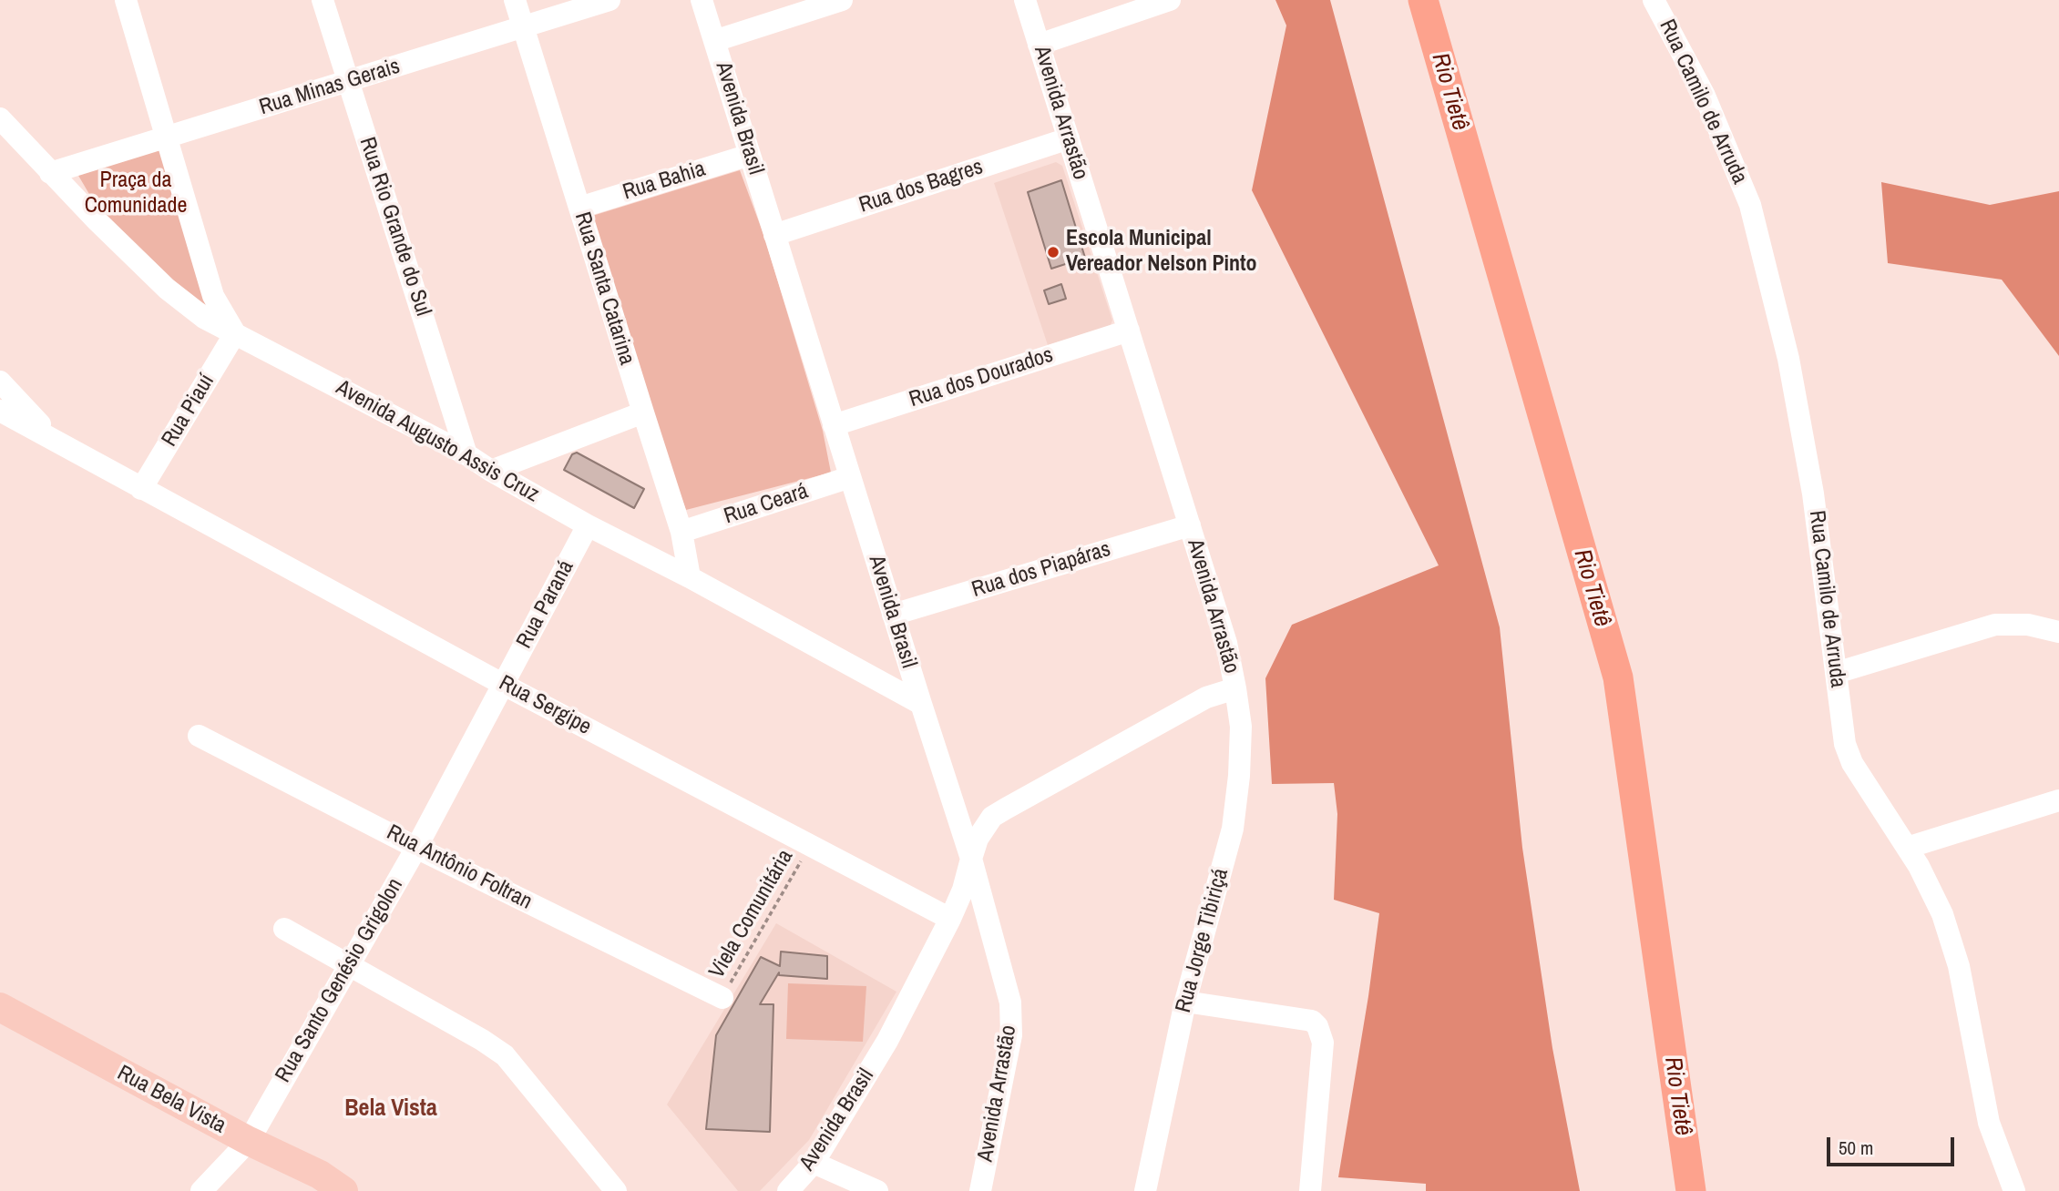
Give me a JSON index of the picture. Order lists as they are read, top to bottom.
{
  "streets": {
    "main road": ["Rua Bela Vista"],
    "street": [
      "Rua Minas Gerais",
      "Rua Camilo de Arruda",
      "Avenida Arrastão",
      "Avenida Brasil",
      "Rua Bahia",
      "Rua dos Bagres",
      "Rua Rio Grande do Sul",
      "Rua Santa Catarina",
      "Rua dos Dourados",
      "Rua Piauí",
      "Avenida Augusto Assis Cruz",
      "Rua Ceará",
      "Rua dos Piapáras",
      "Rua Paraná",
      "Rua Sergipe",
      "Rua Antônio Foltran",
      "Rua Jorge Tibiriçá",
      "Rua Santo Genésio Grigolon"
    ],
    "path": ["Viela Comunitária"]
  },
  "crossings": [
    ["Rua Minas Gerais", "Rua Rio Grande do Sul"],
    ["Rua Minas Gerais", "Rua Santa Catarina"],
    ["Rua Minas Gerais", "Avenida Augusto Assis Cruz"],
    ["Avenida Arrastão", "Avenida Brasil"],
    ["Avenida Arrastão", "Rua dos Bagres"],
    ["Avenida Arrastão", "Rua dos Dourados"],
    ["Avenida Arrastão", "Rua dos Piapáras"],
    ["Avenida Arrastão", "Rua Jorge Tibiriçá"],
    ["Avenida Brasil", "Rua Bahia"],
    ["Avenida Brasil", "Rua dos Bagres"],
    ["Avenida Brasil", "Rua dos Dourados"],
    ["Avenida Brasil", "Avenida Augusto Assis Cruz"],
    ["Avenida Brasil", "Rua Ceará"],
    ["Avenida Brasil", "Rua dos Piapáras"],
    ["Avenida Brasil", "Rua Sergipe"],
    ["Rua Bahia", "Rua Santa Catarina"],
    ["Rua Rio Grande do Sul", "Avenida Augusto Assis Cruz"],
    ["Rua Santa Catarina", "Avenida Augusto Assis Cruz"],
    ["Rua Santa Catarina", "Rua Ceará"],
    ["Rua Piauí", "Avenida Augusto Assis Cruz"],
    ["Rua Piauí", "Rua Sergipe"],
    ["Avenida Augusto Assis Cruz", "Rua Paraná"],
    ["Rua Paraná", "Rua Sergipe"],
    ["Rua Paraná", "Rua Santo Genésio Grigolon"],
    ["Rua Sergipe", "Viela Comunitária"],
    ["Rua Sergipe", "Rua Santo Genésio Grigolon"],
    ["Rua Antônio Foltran", "Viela Comunitária"],
    ["Rua Antônio Foltran", "Rua Santo Genésio Grigolon"],
    ["Rua Santo Genésio Grigolon", "Rua Bela Vista"]
  ],
  "districts": ["Bela Vista"],
  "water": ["Rio Tietê"],
  "parks": ["Praça da Comunidade"],
  "places": ["Escola Municipal Vereador Nelson Pinto"],
  "scale_bar": "50 m"
}
